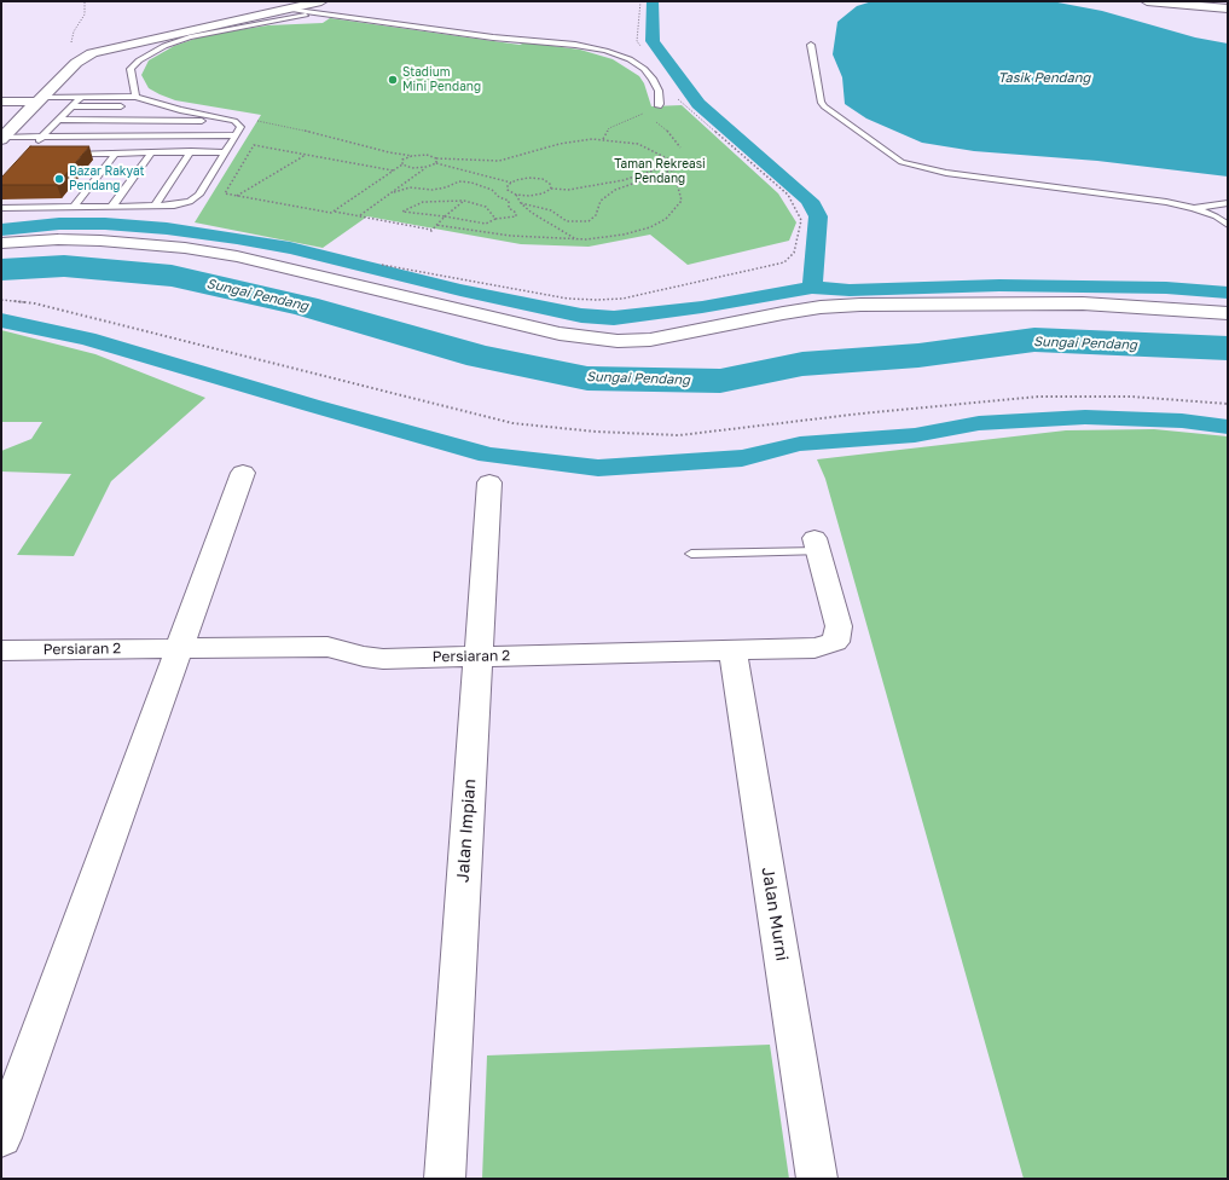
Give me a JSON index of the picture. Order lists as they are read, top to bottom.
{
  "streets": {
    "street": ["Persiaran 2", "Jalan Impian", "Jalan Murni"]
  },
  "crossings": [
    ["Persiaran 2", "Jalan Impian"],
    ["Persiaran 2", "Jalan Murni"]
  ],
  "water": ["Tasik Pendang", "Sungai Pendang"],
  "parks": ["Taman Rekreasi Pendang"],
  "places": ["Stadium Mini Pendang", "Bazar Rakyat Pendang"]
}
